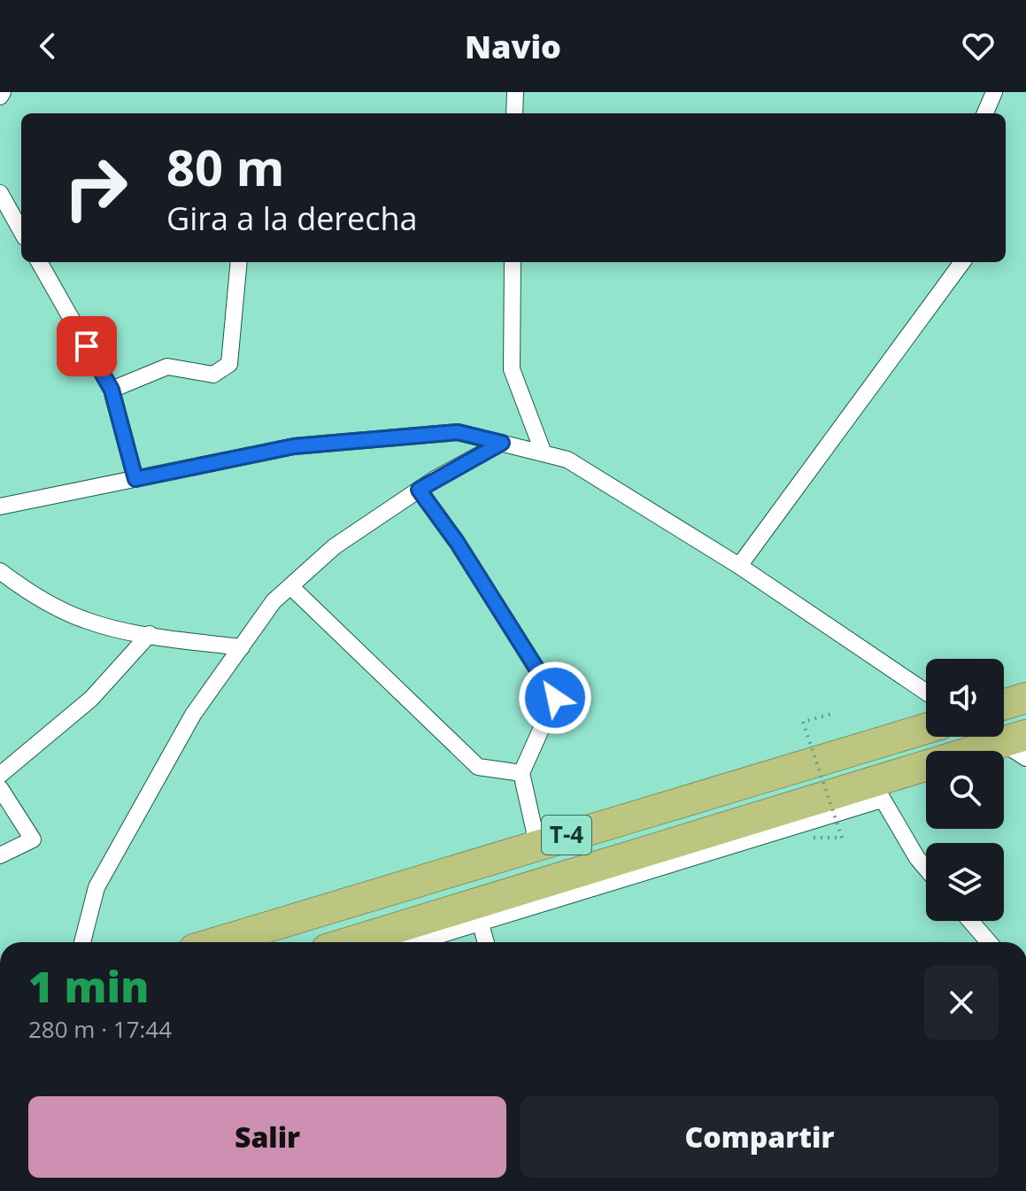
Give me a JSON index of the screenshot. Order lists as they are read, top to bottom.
{
  "streets": {
    "highway": ["T-4"]
  },
  "page": {
    "header": "Navio",
    "turn": ["80 m", "Gira a la derecha"],
    "heading": ["1 min", "280 m · 17:44"],
    "buttons": ["Salir", "Compartir"]
  }
}
